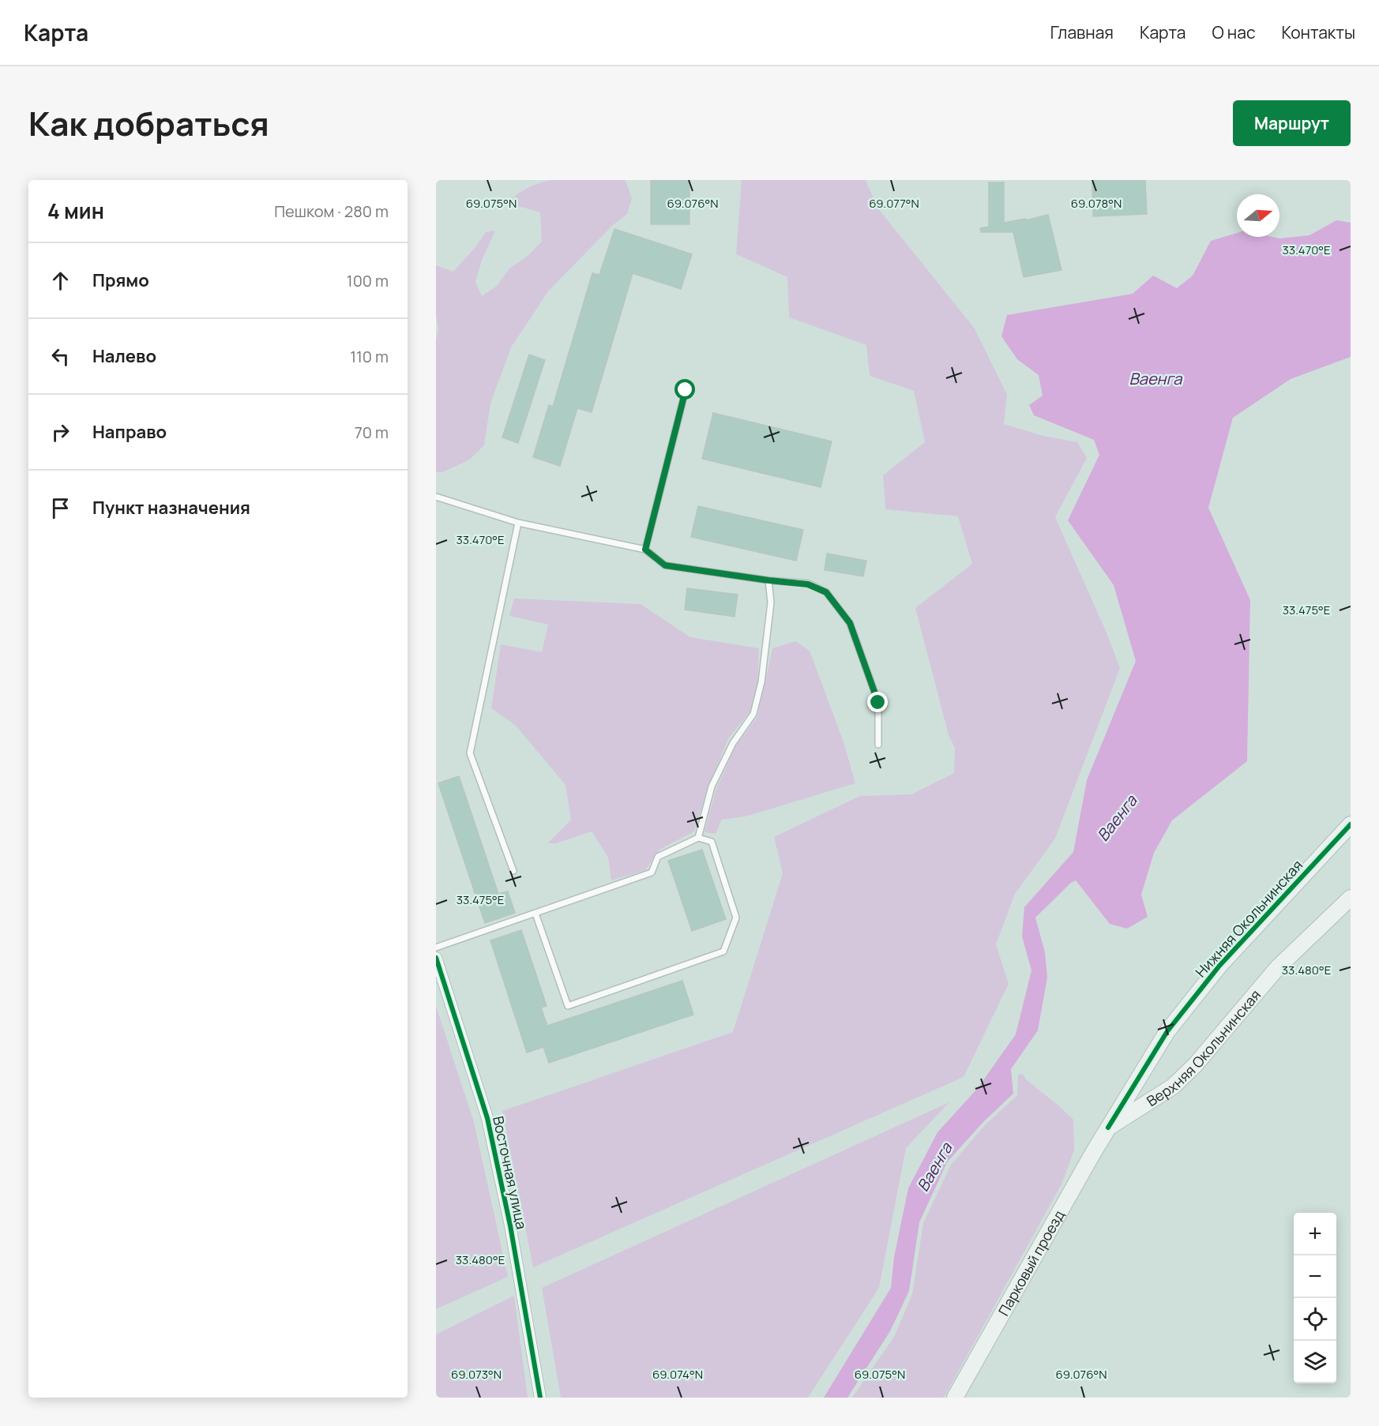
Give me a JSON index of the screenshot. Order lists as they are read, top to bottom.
{
  "streets": {
    "main road": ["Нижняя Окольнинская", "Верхняя Окольнинская", "Парковый проезд"],
    "street": ["Восточная улица"]
  },
  "crossings": [
    ["Нижняя Окольнинская", "Верхняя Окольнинская"],
    ["Нижняя Окольнинская", "Парковый проезд"],
    ["Верхняя Окольнинская", "Парковый проезд"]
  ],
  "water": ["Ваенга"],
  "north": "right",
  "page": {
    "header": "Карта",
    "nav": [
      "Главная",
      "Карта",
      "О нас",
      "Контакты"
    ],
    "title": "Как добраться",
    "buttons": "Маршрут",
    "heading": ["4 мин", "Пешком · 280 m"],
    "list": [
      ["Прямо", "100 m"],
      ["Налево", "110 m"],
      ["Направо", "70 m"],
      "Пункт назначения"
    ],
    "map_buttons": ["+", "−"]
  },
  "coordinates": [
    "69.075°N",
    "69.076°N",
    "69.077°N",
    "69.078°N",
    "33.470°E",
    "33.475°E",
    "33.480°E",
    "69.073°N",
    "69.074°N"
  ]
}
